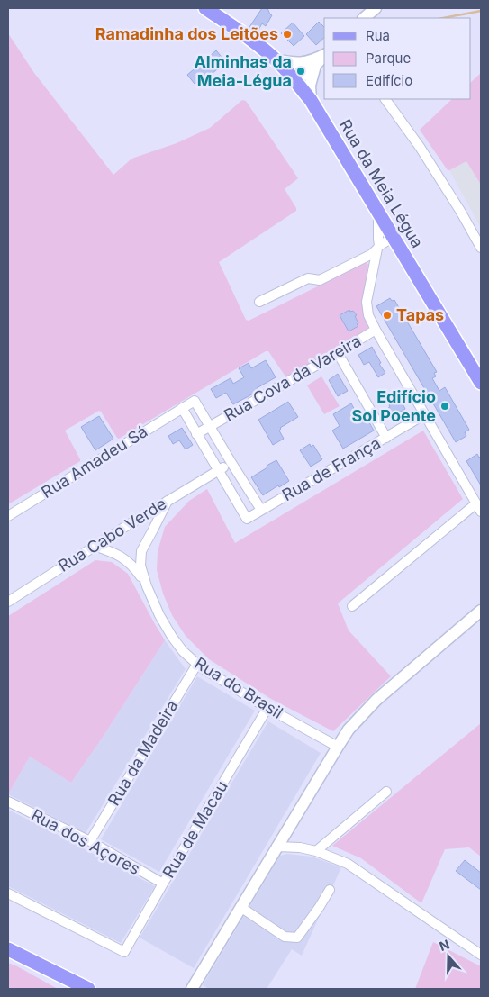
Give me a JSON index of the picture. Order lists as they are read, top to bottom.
{
  "streets": {
    "main road": ["Rua da Meia Légua"],
    "street": [
      "Rua Cova da Vareira",
      "Rua Amadeu Sá",
      "Rua de França",
      "Rua Cabo Verde",
      "Rua do Brasil",
      "Rua da Madeira",
      "Rua de Macau",
      "Rua dos Açores"
    ]
  },
  "crossings": [
    ["Rua de França", "Rua Cabo Verde"],
    ["Rua Cabo Verde", "Rua do Brasil"],
    ["Rua do Brasil", "Rua da Madeira"],
    ["Rua do Brasil", "Rua de Macau"],
    ["Rua da Madeira", "Rua dos Açores"],
    ["Rua de Macau", "Rua dos Açores"]
  ],
  "places": [
    "Ramadinha dos Leitões",
    "Alminhas da Meia-Légua",
    "Tapas",
    "Edifício Sol Poente"
  ],
  "legend": ["Rua", "Parque", "Edifício"],
  "north": "top"
}
